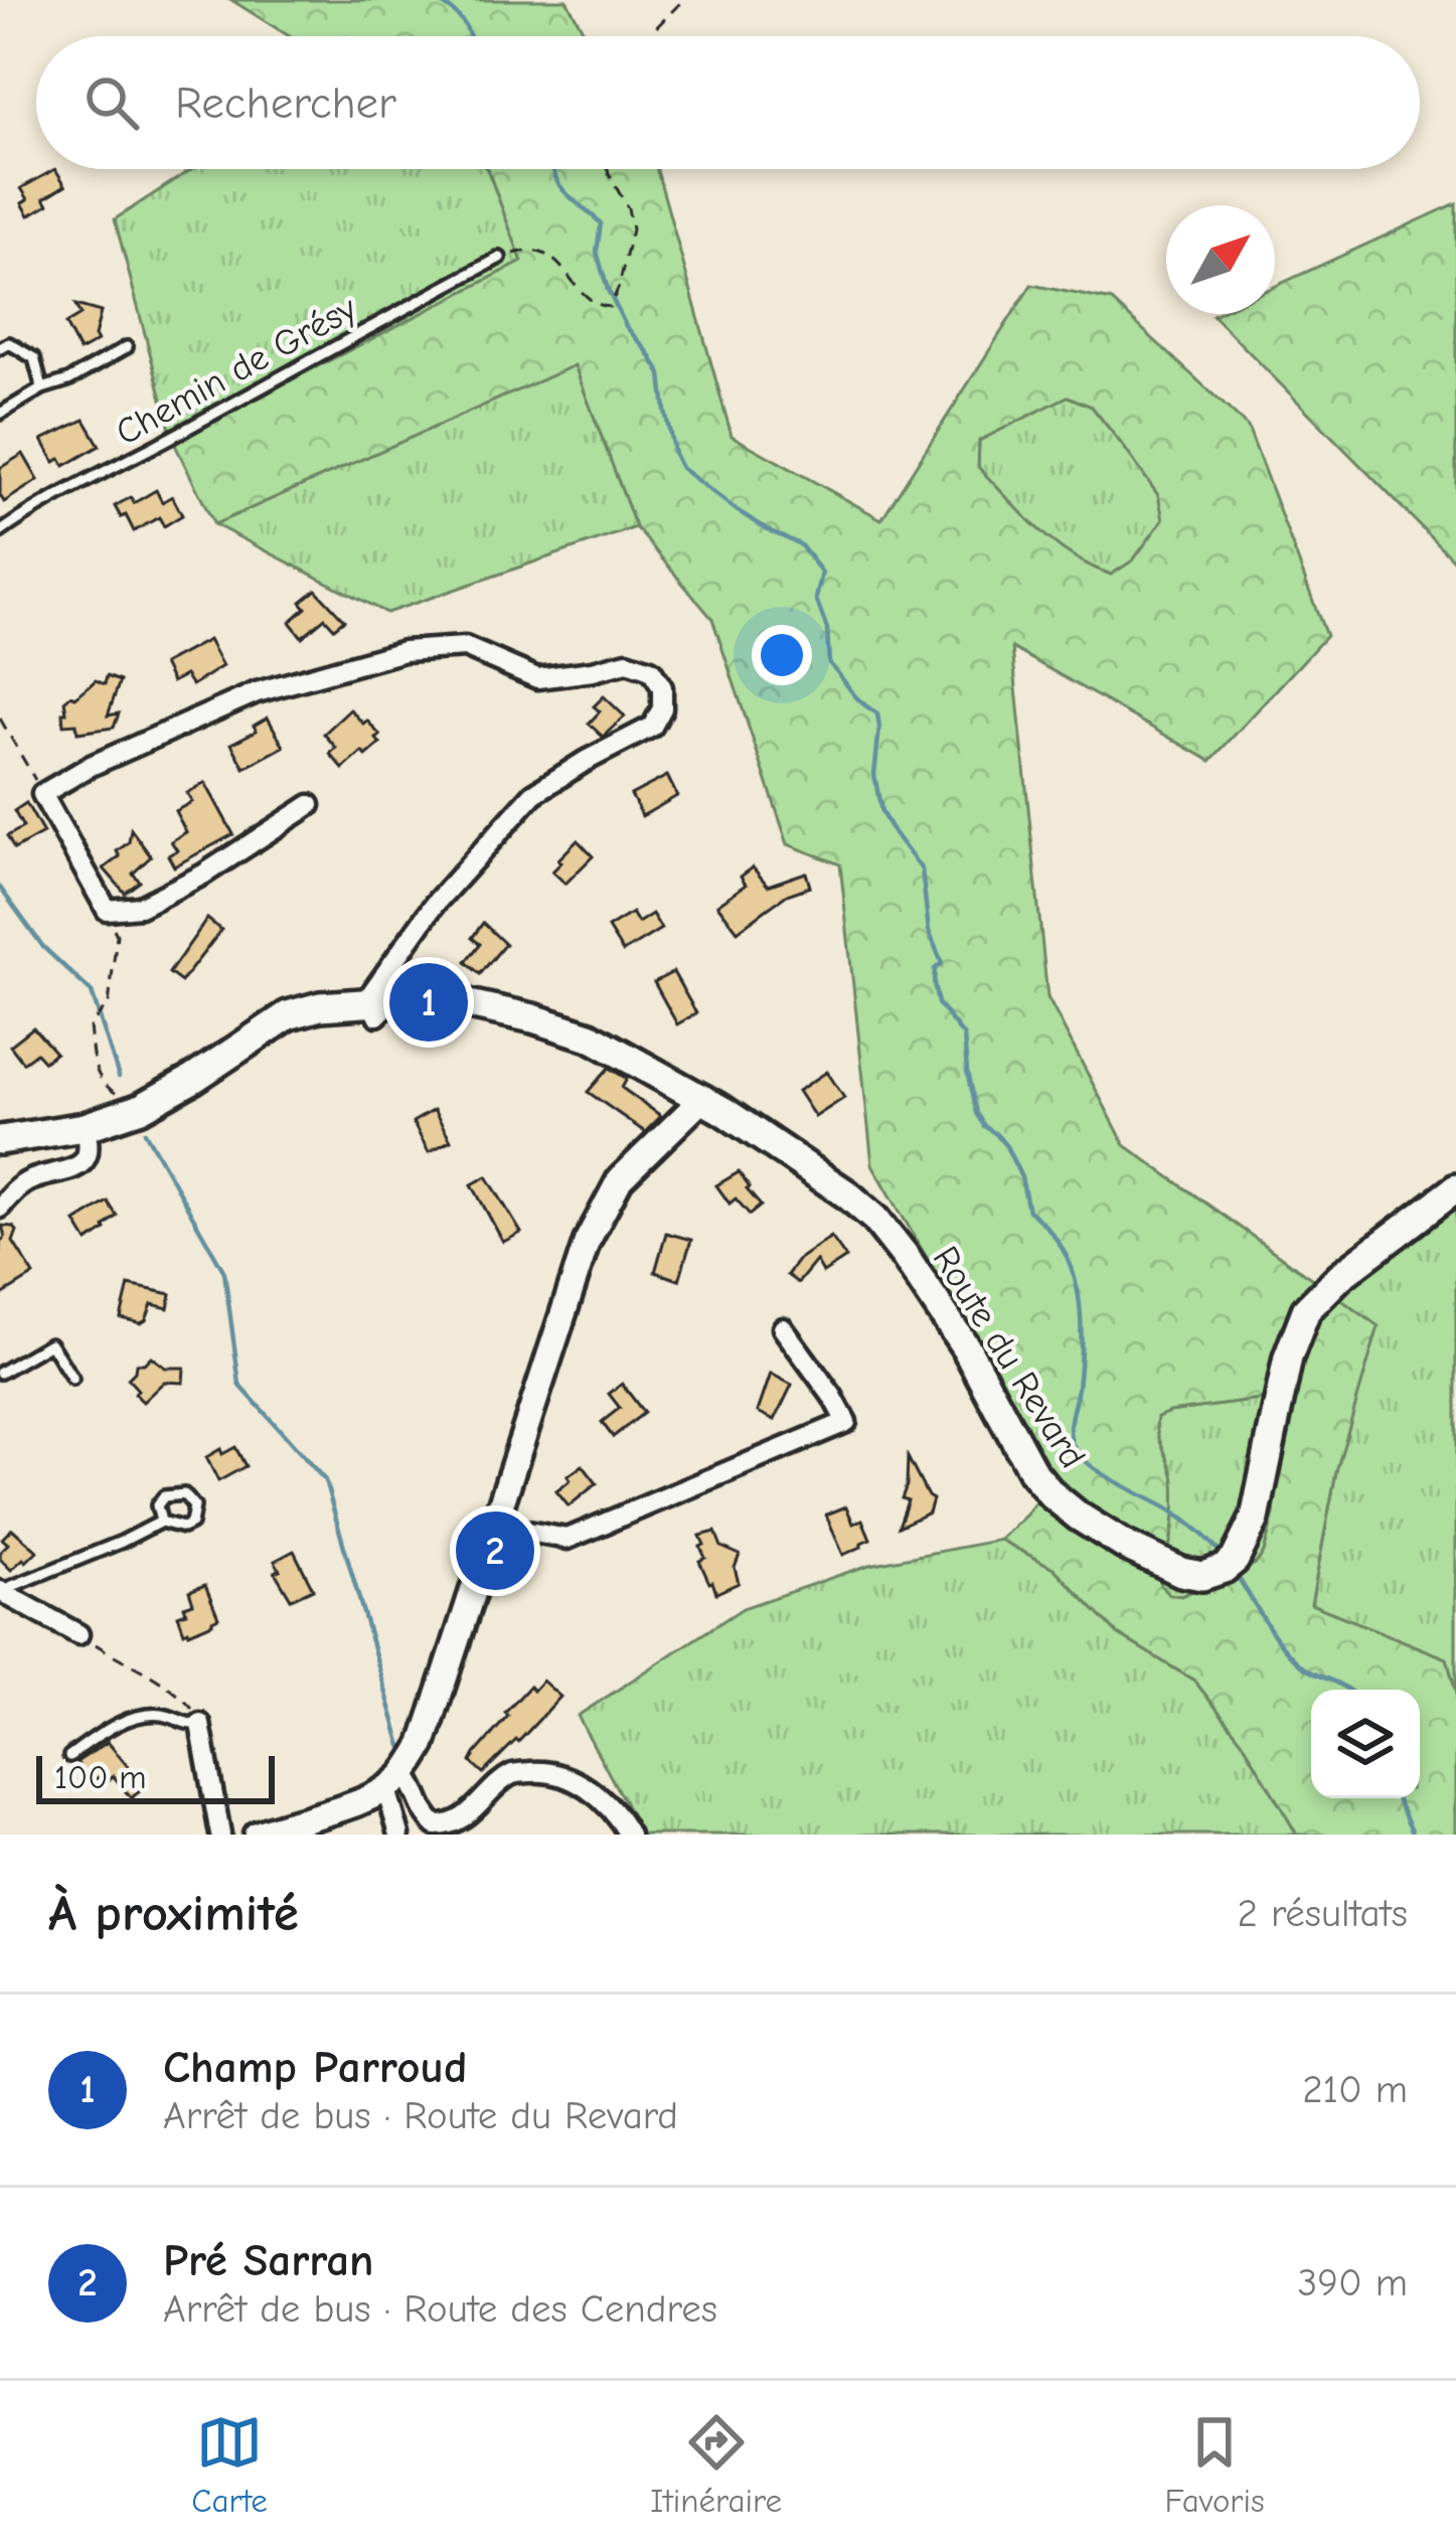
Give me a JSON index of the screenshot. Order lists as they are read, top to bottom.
{
  "streets": {
    "main road": ["Route du Revard"],
    "lane": ["Chemin de Grésy"]
  },
  "scale_bar": "100 m",
  "north": "top right",
  "page": {
    "search": "Rechercher",
    "pins": ["1", "2"],
    "scale": "100 m",
    "heading": ["À proximité", "2 résultats"],
    "list": [
      {
        "mark": "1",
        "name": "Champ Parroud",
        "note": "Arrêt de bus · Route du Revard",
        "value": "210 m"
      },
      {
        "mark": "2",
        "name": "Pré Sarran",
        "note": "Arrêt de bus · Route des Cendres",
        "value": "390 m"
      }
    ],
    "nav": ["Carte", "Itinéraire", "Favoris"]
  }
}
